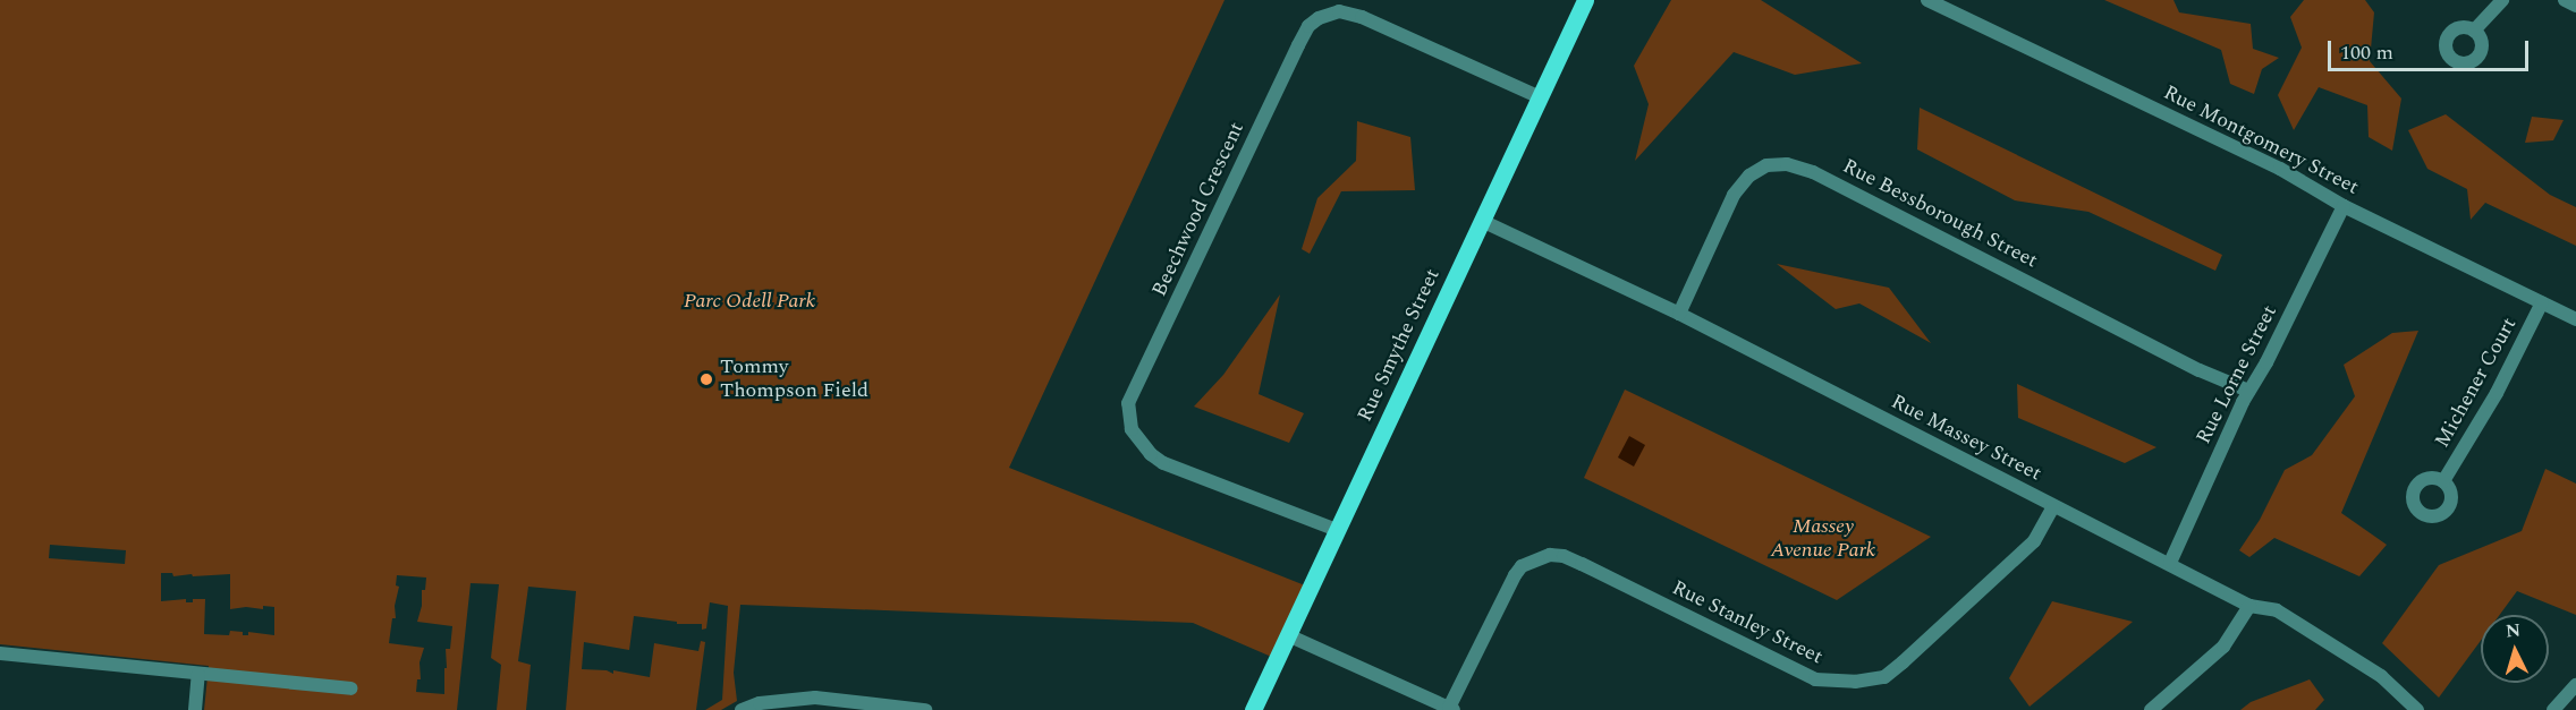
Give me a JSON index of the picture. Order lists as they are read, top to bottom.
{
  "streets": {
    "main road": ["Rue Smythe Street"],
    "street": [
      "Rue Montgomery Street",
      "Beechwood Crescent",
      "Rue Bessborough Street",
      "Rue Lorne Street",
      "Michener Court",
      "Rue Massey Street",
      "Rue Stanley Street"
    ]
  },
  "crossings": [
    ["Rue Montgomery Street", "Rue Lorne Street"],
    ["Rue Montgomery Street", "Michener Court"],
    ["Beechwood Crescent", "Rue Smythe Street"],
    ["Rue Bessborough Street", "Rue Lorne Street"],
    ["Rue Bessborough Street", "Rue Massey Street"],
    ["Rue Smythe Street", "Rue Massey Street"],
    ["Rue Lorne Street", "Rue Massey Street"],
    ["Rue Massey Street", "Rue Stanley Street"]
  ],
  "parks": ["Parc Odell Park", "Massey Avenue Park"],
  "places": ["Tommy Thompson Field"],
  "scale_bar": "100 m",
  "north": "top"
}
